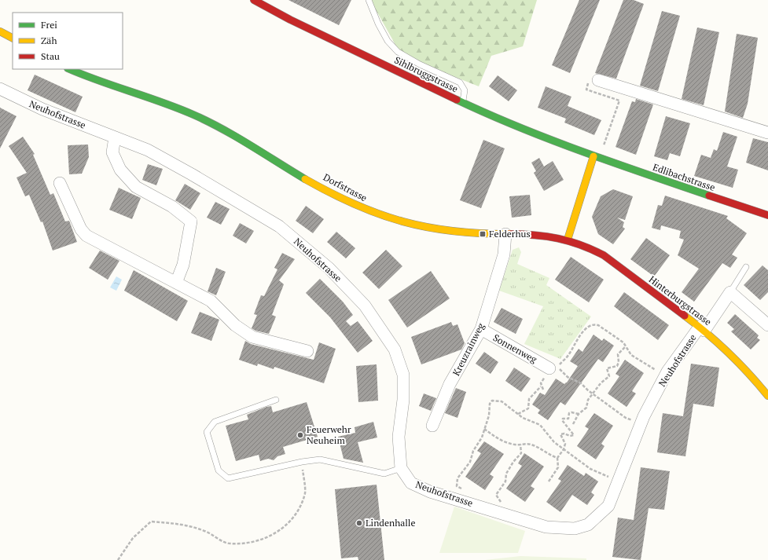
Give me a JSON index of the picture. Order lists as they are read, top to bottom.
{
  "streets": {
    "street": [
      "Sihlbruggstrasse",
      "Neuhofstrasse",
      "Edlibachstrasse",
      "Dorfstrasse",
      "Hinterburgstrasse",
      "Sonnenweg",
      "Kreuzrainweg"
    ]
  },
  "crossings": [
    ["Sihlbruggstrasse", "Edlibachstrasse"],
    ["Neuhofstrasse", "Hinterburgstrasse"],
    ["Dorfstrasse", "Hinterburgstrasse"],
    ["Dorfstrasse", "Kreuzrainweg"],
    ["Sonnenweg", "Kreuzrainweg"]
  ],
  "places": {
    "transit": ["Felderhus"],
    "other": ["Feuerwehr Neuheim", "Lindenhalle"]
  },
  "legend": ["Frei", "Zäh", "Stau"]
}
